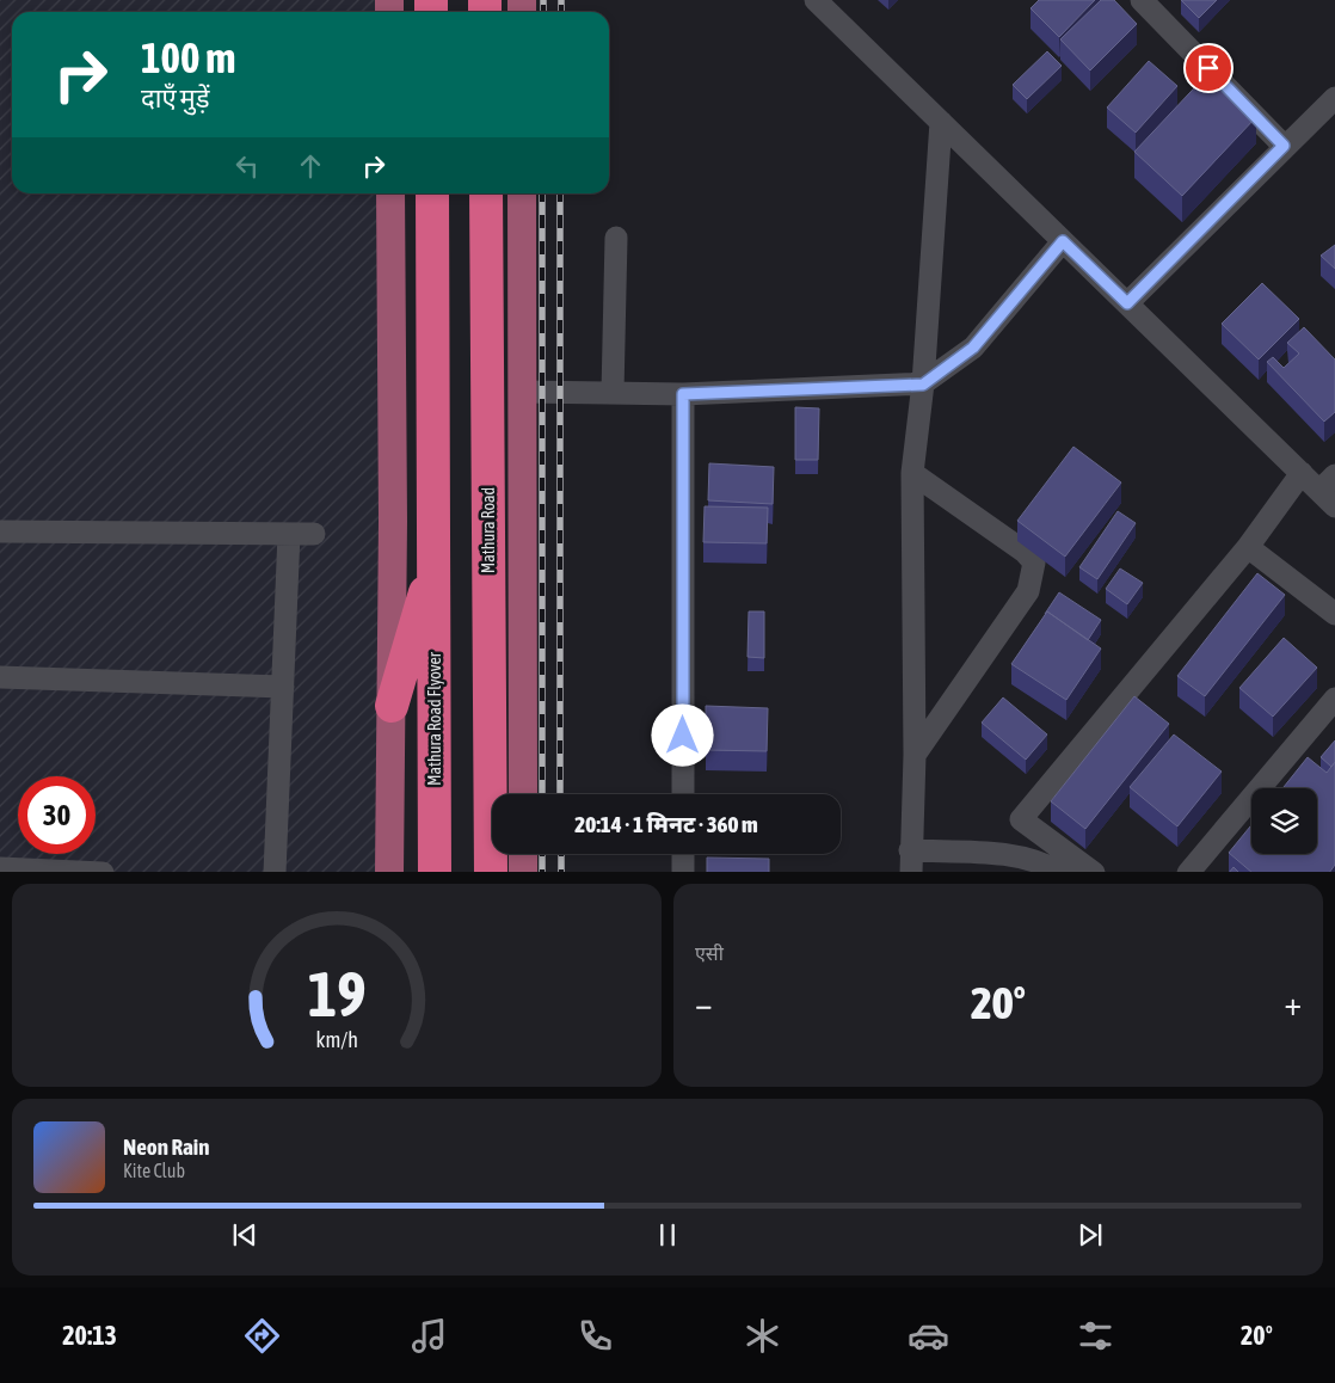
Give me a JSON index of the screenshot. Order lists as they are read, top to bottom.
{
  "streets": {
    "highway": ["Mathura Road", "Mathura Road Flyover"]
  },
  "page": {
    "turn": ["100 m", "दाएँ मुड़ें"],
    "limit": "30",
    "trip": "20:14 · 1 मिनट · 360 m",
    "tile": "एसी",
    "heat": ["−", "20°", "+"],
    "song": ["Neon Rain", "Kite Club"],
    "tabs": ["20:13", "20°"],
    "gauge": ["19", "km/h"]
  }
}
